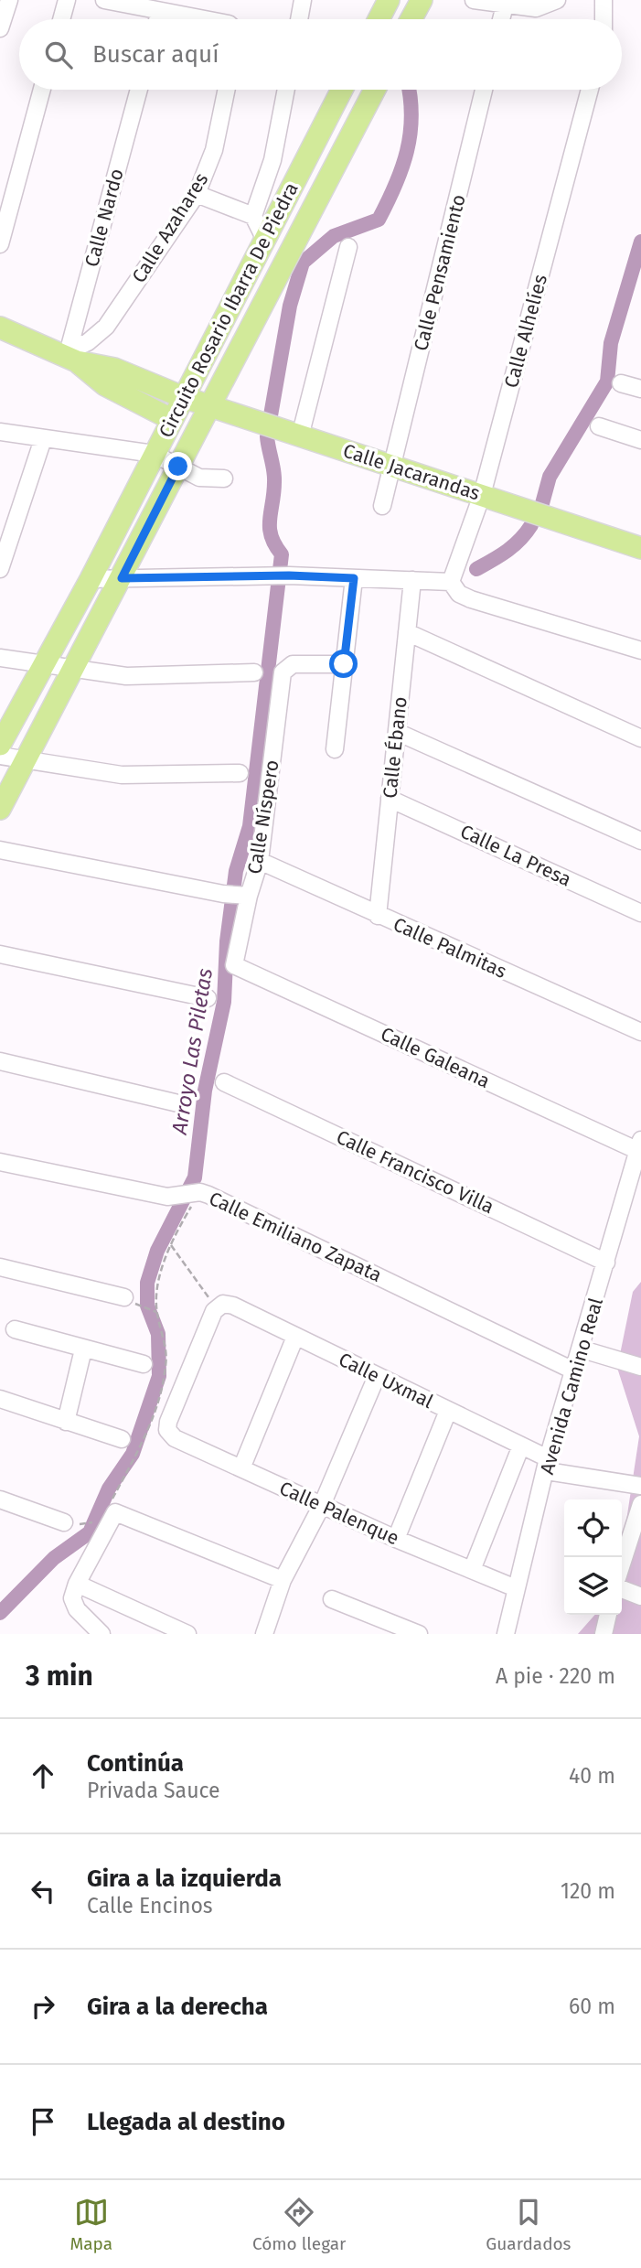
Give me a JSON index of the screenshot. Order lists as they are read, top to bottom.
{
  "streets": {
    "main road": ["Circuito Rosario Ibarra De Piedra", "Calle Jacarandas"],
    "street": [
      "Calle Nardo",
      "Calle Azahares",
      "Calle Pensamiento",
      "Calle Alhelíes",
      "Calle Ébano",
      "Calle Níspero",
      "Calle La Presa",
      "Calle Palmitas",
      "Calle Galeana",
      "Calle Francisco Villa",
      "Calle Emiliano Zapata",
      "Calle Uxmal",
      "Avenida Camino Real",
      "Calle Palenque"
    ]
  },
  "crossings": [
    ["Calle Nardo", "Calle Azahares"],
    ["Calle Nardo", "Calle Jacarandas"],
    ["Calle Azahares", "Calle Jacarandas"],
    ["Calle Pensamiento", "Calle Jacarandas"],
    ["Circuito Rosario Ibarra De Piedra", "Calle Jacarandas"],
    ["Calle Alhelíes", "Calle Jacarandas"],
    ["Calle Ébano", "Calle La Presa"],
    ["Calle Ébano", "Calle Palmitas"],
    ["Calle Níspero", "Calle Palmitas"],
    ["Calle Níspero", "Calle Galeana"],
    ["Calle Galeana", "Avenida Camino Real"],
    ["Calle Francisco Villa", "Avenida Camino Real"],
    ["Calle Emiliano Zapata", "Avenida Camino Real"],
    ["Calle Uxmal", "Avenida Camino Real"],
    ["Calle Uxmal", "Calle Palenque"],
    ["Avenida Camino Real", "Calle Palenque"]
  ],
  "water": ["Arroyo Las Piletas"],
  "page": {
    "search": "Buscar aquí",
    "heading": ["3 min", "A pie · 220 m"],
    "list": [
      ["Continúa", "Privada Sauce", "40 m"],
      ["Gira a la izquierda", "Calle Encinos", "120 m"],
      ["Gira a la derecha", "60 m"],
      "Llegada al destino"
    ],
    "nav": ["Mapa", "Cómo llegar", "Guardados"]
  }
}
